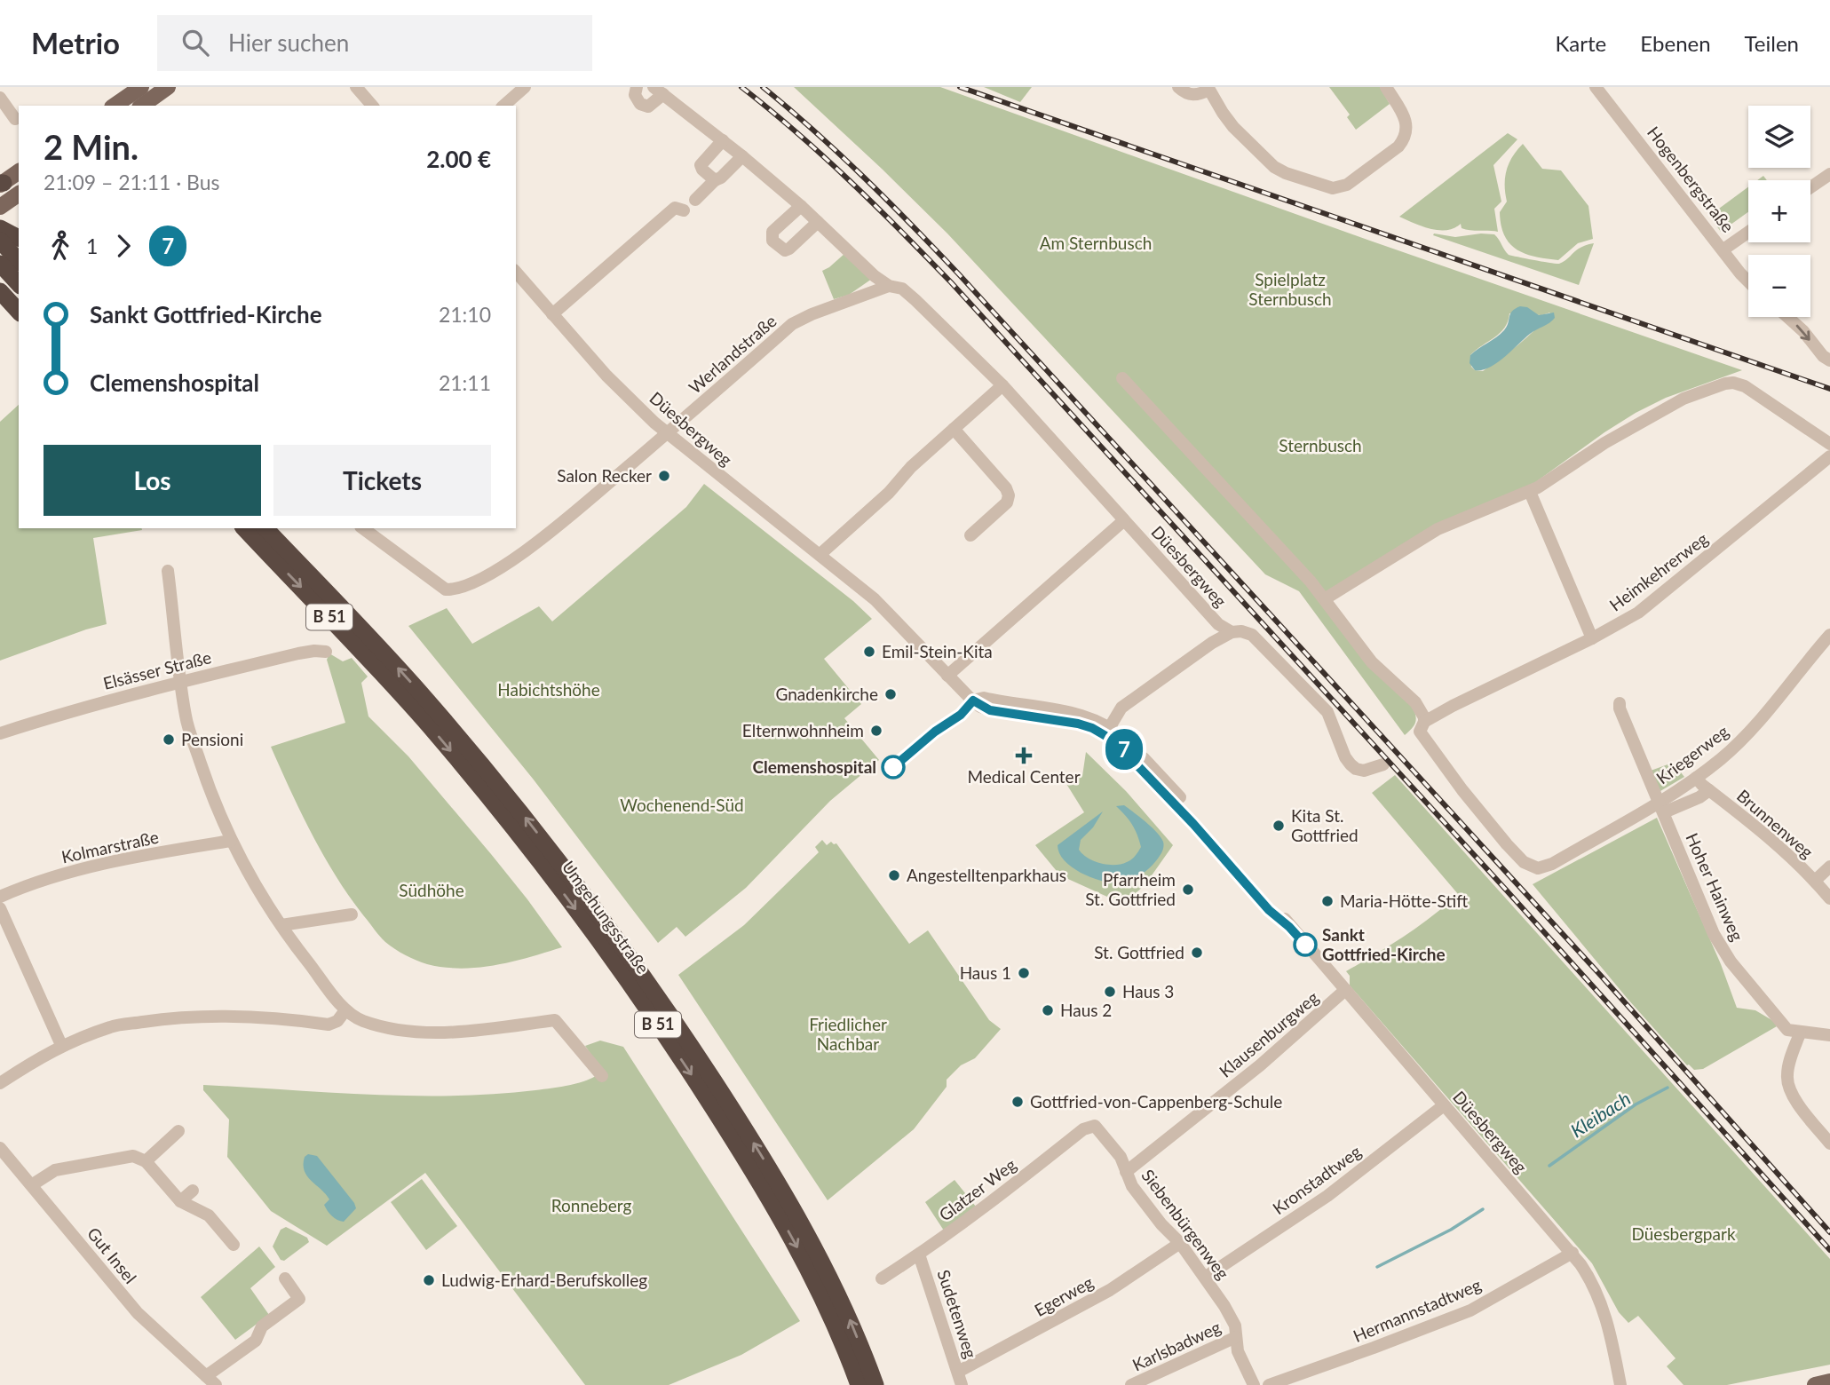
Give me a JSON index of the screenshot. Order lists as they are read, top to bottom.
{
  "streets": {
    "highway": ["B 51", "Umgehungsstraße"],
    "street": [
      "Hogenbergstraße",
      "Werlandstraße",
      "Düesbergweg",
      "Heimkehrerweg",
      "Elsässer Straße",
      "Kriegerweg",
      "Brunnenweg",
      "Kolmarstraße",
      "Hoher Hainweg",
      "Klausenburgweg",
      "Kronstadtweg",
      "Glatzer Weg",
      "Siebenbürgenweg",
      "Gut Insel",
      "Egerweg",
      "Hermannstadtweg",
      "Sudetenweg",
      "Karlsbadweg"
    ]
  },
  "crossings": [
    ["Werlandstraße", "Düesbergweg"],
    ["Düesbergweg", "Klausenburgweg"],
    ["Düesbergweg", "Kronstadtweg"],
    ["Düesbergweg", "Hermannstadtweg"],
    ["Heimkehrerweg", "Kriegerweg"],
    ["Kriegerweg", "Brunnenweg"],
    ["Kriegerweg", "Hoher Hainweg"],
    ["Klausenburgweg", "Siebenbürgenweg"],
    ["Kronstadtweg", "Siebenbürgenweg"],
    ["Glatzer Weg", "Siebenbürgenweg"],
    ["Glatzer Weg", "Sudetenweg"],
    ["Siebenbürgenweg", "Egerweg"],
    ["Siebenbürgenweg", "Karlsbadweg"],
    ["Egerweg", "Sudetenweg"]
  ],
  "water": ["Kleibach"],
  "parks": [
    "Am Sternbusch",
    "Spielplatz Sternbusch",
    "Sternbusch",
    "Habichtshöhe",
    "Wochenend-Süd",
    "Südhöhe",
    "Friedlicher Nachbar",
    "Ronneberg",
    "Düesbergpark"
  ],
  "places": {
    "other": [
      "Salon Recker",
      "Emil-Stein-Kita",
      "Gnadenkirche",
      "Elternwohnheim",
      "Pensioni",
      "Clemenshospital",
      "Kita St. Gottfried",
      "Angestelltenparkhaus",
      "Pfarrheim St. Gottfried",
      "Maria-Hötte-Stift",
      "Sankt Gottfried-Kirche",
      "St. Gottfried",
      "Haus 1",
      "Haus 3",
      "Haus 2",
      "Gottfried-von-Cappenberg-Schule",
      "Ludwig-Erhard-Berufskolleg"
    ],
    "health": ["Medical Center"]
  },
  "lines": ["bus line 7"],
  "page": {
    "header": "Metrio",
    "search": "Hier suchen",
    "nav": ["Karte", "Ebenen", "Teilen"],
    "on_map": "7",
    "map_buttons": ["+", "−"],
    "heading": ["2 Min.", "21:09 – 21:11 · Bus", "2.00 €"],
    "legs": ["1", "7"],
    "list": [
      {
        "name": "Sankt Gottfried-Kirche",
        "value": "21:10"
      },
      {
        "name": "Clemenshospital",
        "value": "21:11"
      }
    ],
    "buttons": ["Los", "Tickets"]
  }
}
